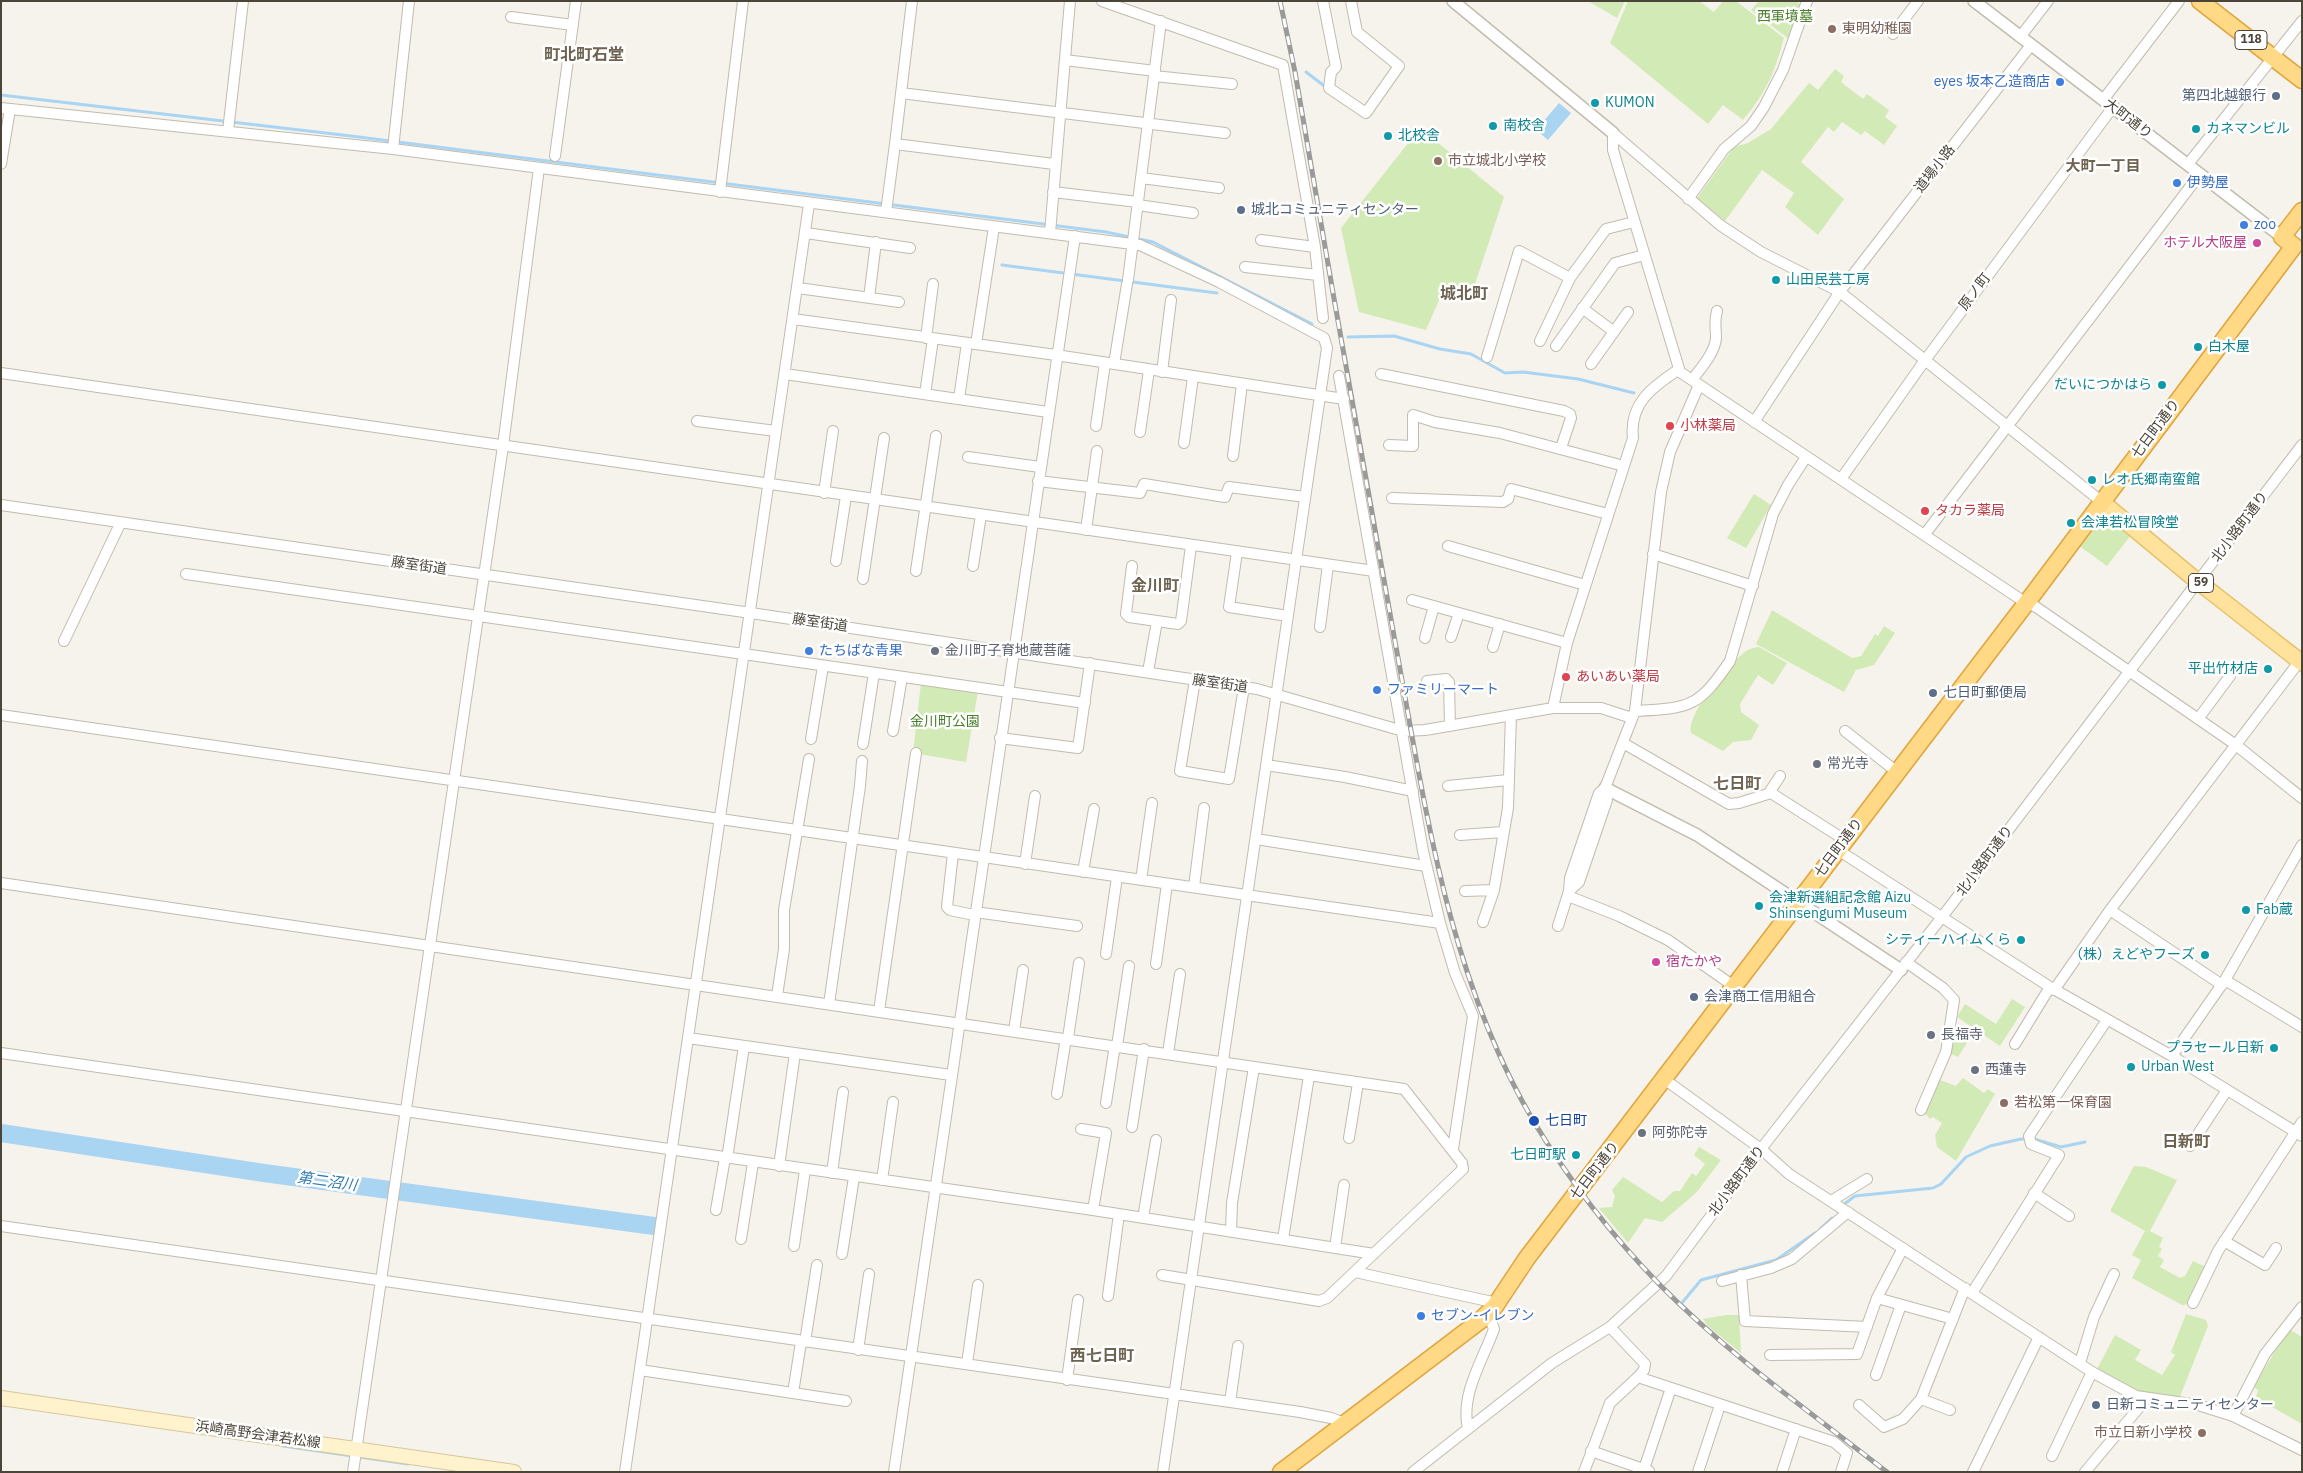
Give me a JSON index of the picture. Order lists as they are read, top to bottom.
{
  "streets": {
    "highway": ["118", "七日町通り"],
    "main road": ["59", "浜崎高野会津若松線"],
    "street": [
      "大町通り",
      "道場小路",
      "原ノ町",
      "北小路町通り",
      "藤室街道"
    ]
  },
  "crossings": [
    ["大町通り", "道場小路"],
    ["大町通り", "原ノ町"],
    ["大町通り", "七日町通り"],
    ["七日町通り", "59"],
    ["北小路町通り", "59"]
  ],
  "districts": [
    "町北町石堂",
    "大町一丁目",
    "城北町",
    "金川町",
    "七日町",
    "日新町",
    "西七日町"
  ],
  "water": ["第二沼川"],
  "parks": ["西軍墳墓", "金川町公園"],
  "places": [
    "東明幼稚園",
    "eyes 坂本乙造商店",
    "第四北越銀行",
    "KUMON",
    "南校舎",
    "カネマンビル",
    "北校舎",
    "市立城北小学校",
    "伊勢屋",
    "城北コミュニティセンター",
    "zoo",
    "ホテル大阪屋",
    "山田民芸工房",
    "白木屋",
    "だいにつかはら",
    "小林薬局",
    "レオ氏郷南蛮館",
    "タカラ薬局",
    "会津若松冒険堂",
    "たちばな青果",
    "金川町子育地蔵菩薩",
    "平出竹材店",
    "あいあい薬局",
    "ファミリーマート",
    "七日町郵便局",
    "常光寺",
    "会津新選組記念館 Aizu Shinsengumi Museum",
    "Fab蔵",
    "シティーハイムくら",
    "（株）えどやフーズ",
    "宿たかや",
    "会津商工信用組合",
    "長福寺",
    "プラセール日新",
    "Urban West",
    "西蓮寺",
    "若松第一保育園",
    "七日町",
    "阿弥陀寺",
    "七日町駅",
    "セブン-イレブン",
    "日新コミュニティセンター",
    "市立日新小学校"
  ]
}
